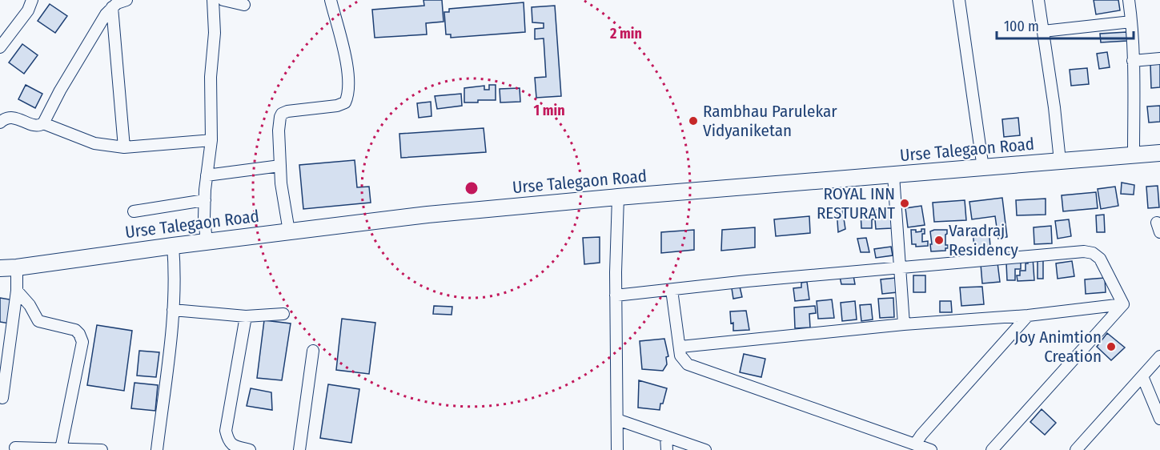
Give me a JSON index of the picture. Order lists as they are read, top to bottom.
{
  "streets": {
    "highway": ["Urse Talegaon Road"]
  },
  "places": [
    "Rambhau Parulekar Vidyaniketan",
    "ROYAL INN RESTURANT",
    "Varadraj Residency",
    "Joy Animtion Creation"
  ],
  "scale_bar": "100 m",
  "rings": ["2 min", "1 min"]
}
